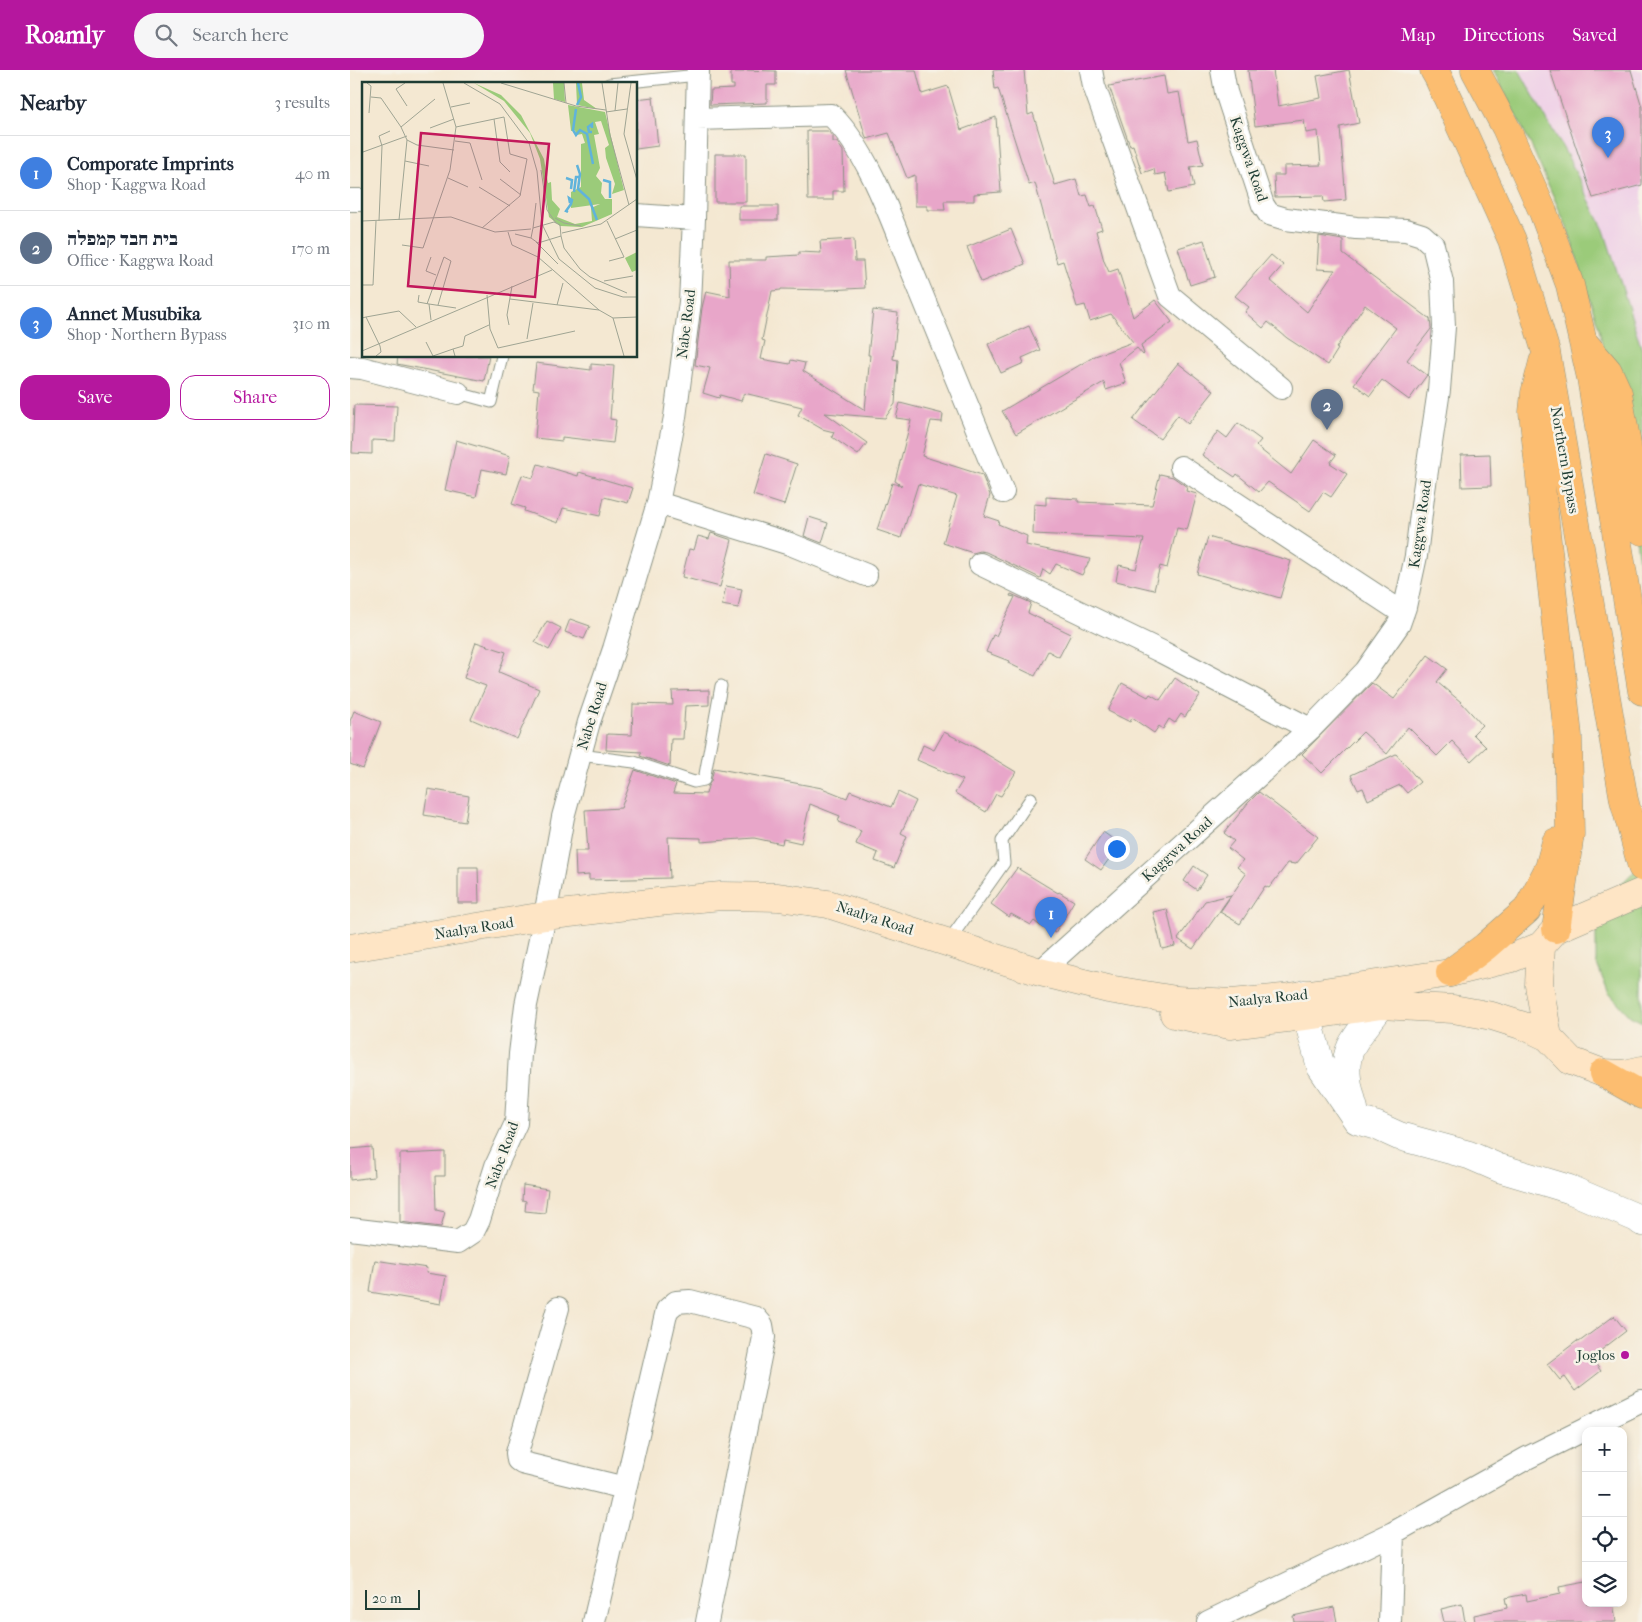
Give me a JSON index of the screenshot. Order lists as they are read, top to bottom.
{
  "streets": {
    "highway": ["Northern Bypass"],
    "main road": ["Naalya Road"],
    "street": ["Kaggwa Road", "Nabe Road"]
  },
  "crossings": [
    ["Kaggwa Road", "Naalya Road"],
    ["Nabe Road", "Naalya Road"]
  ],
  "places": ["Joglos"],
  "scale_bar": "20 m",
  "page": {
    "header": "Roamly",
    "search": "Search here",
    "nav": ["Map", "Directions", "Saved"],
    "heading": ["Nearby", "3 results"],
    "pins": ["3", "2", "1"],
    "list": [
      {
        "mark": "1",
        "name": "Comporate Imprints",
        "note": "Shop · Kaggwa Road",
        "value": "40 m"
      },
      {
        "mark": "2",
        "name": "בית חבד קמפלה",
        "note": "Office · Kaggwa Road",
        "value": "170 m"
      },
      {
        "mark": "3",
        "name": "Annet Musubika",
        "note": "Shop · Northern Bypass",
        "value": "310 m"
      }
    ],
    "buttons": ["Save", "Share"],
    "map_buttons": ["+", "−"],
    "scale": "20 m"
  }
}
